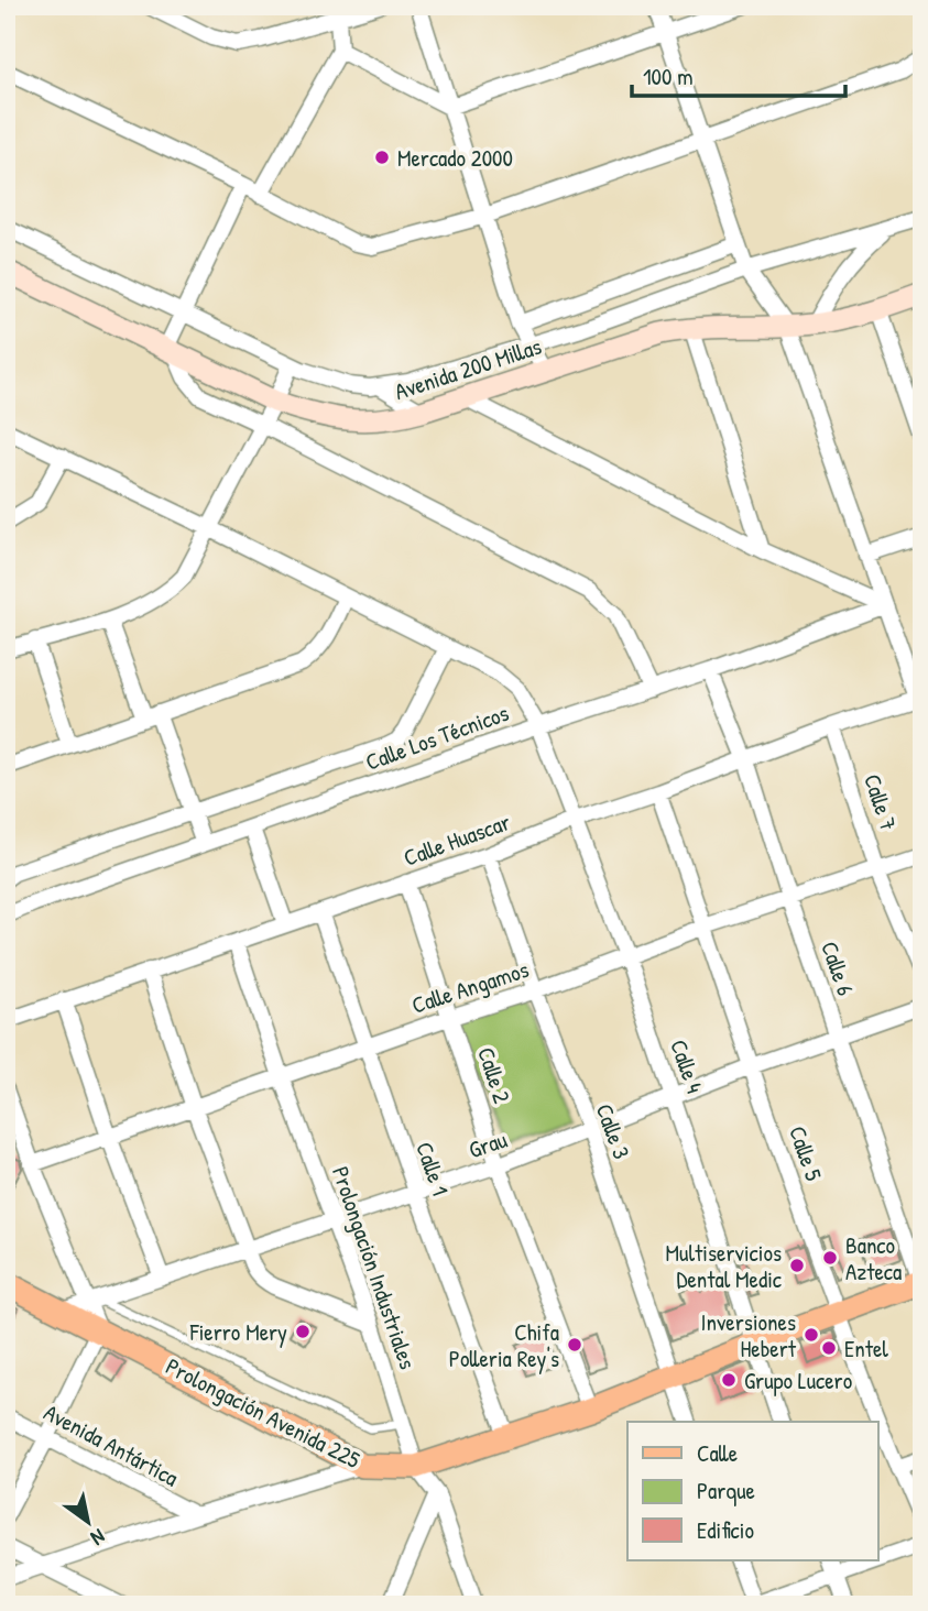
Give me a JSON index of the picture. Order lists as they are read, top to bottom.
{
  "streets": {
    "main road": ["Avenida 200 Millas", "Prolongación Avenida 225"],
    "street": [
      "Calle Los Técnicos",
      "Calle 7",
      "Calle Huascar",
      "Calle 6",
      "Calle Angamos",
      "Calle 4",
      "Calle 2",
      "Calle 3",
      "Grau",
      "Calle 5",
      "Calle 1",
      "Prolongación Industriales",
      "Avenida Antártica"
    ]
  },
  "crossings": [
    ["Calle Los Técnicos", "Calle 6"],
    ["Calle Los Técnicos", "Calle 4"],
    ["Calle 7", "Calle Huascar"],
    ["Calle 7", "Calle Angamos"],
    ["Calle Huascar", "Calle 6"],
    ["Calle Huascar", "Calle 4"],
    ["Calle Huascar", "Calle 2"],
    ["Calle Huascar", "Calle 3"],
    ["Calle Huascar", "Calle 5"],
    ["Calle Huascar", "Calle 1"],
    ["Calle Huascar", "Prolongación Industriales"],
    ["Calle 6", "Calle Angamos"],
    ["Calle 6", "Grau"],
    ["Calle 6", "Prolongación Avenida 225"],
    ["Calle Angamos", "Calle 4"],
    ["Calle Angamos", "Calle 2"],
    ["Calle Angamos", "Calle 3"],
    ["Calle Angamos", "Calle 5"],
    ["Calle Angamos", "Calle 1"],
    ["Calle Angamos", "Prolongación Industriales"],
    ["Calle 4", "Grau"],
    ["Calle 4", "Prolongación Avenida 225"],
    ["Calle 2", "Grau"],
    ["Calle 2", "Prolongación Avenida 225"],
    ["Calle 3", "Grau"],
    ["Calle 3", "Prolongación Avenida 225"],
    ["Grau", "Calle 5"],
    ["Grau", "Calle 1"],
    ["Grau", "Prolongación Industriales"],
    ["Grau", "Prolongación Avenida 225"],
    ["Calle 5", "Prolongación Avenida 225"],
    ["Calle 1", "Prolongación Avenida 225"],
    ["Prolongación Industriales", "Prolongación Avenida 225"]
  ],
  "places": [
    "Mercado 2000",
    "Banco Azteca",
    "Multiservicios Dental Medic",
    "Fierro Mery",
    "Inversiones Hebert",
    "Chifa Polleria Rey's",
    "Entel",
    "Grupo Lucero"
  ],
  "legend": ["Calle", "Parque", "Edificio"],
  "scale_bar": "100 m",
  "north": "bottom right"
}
